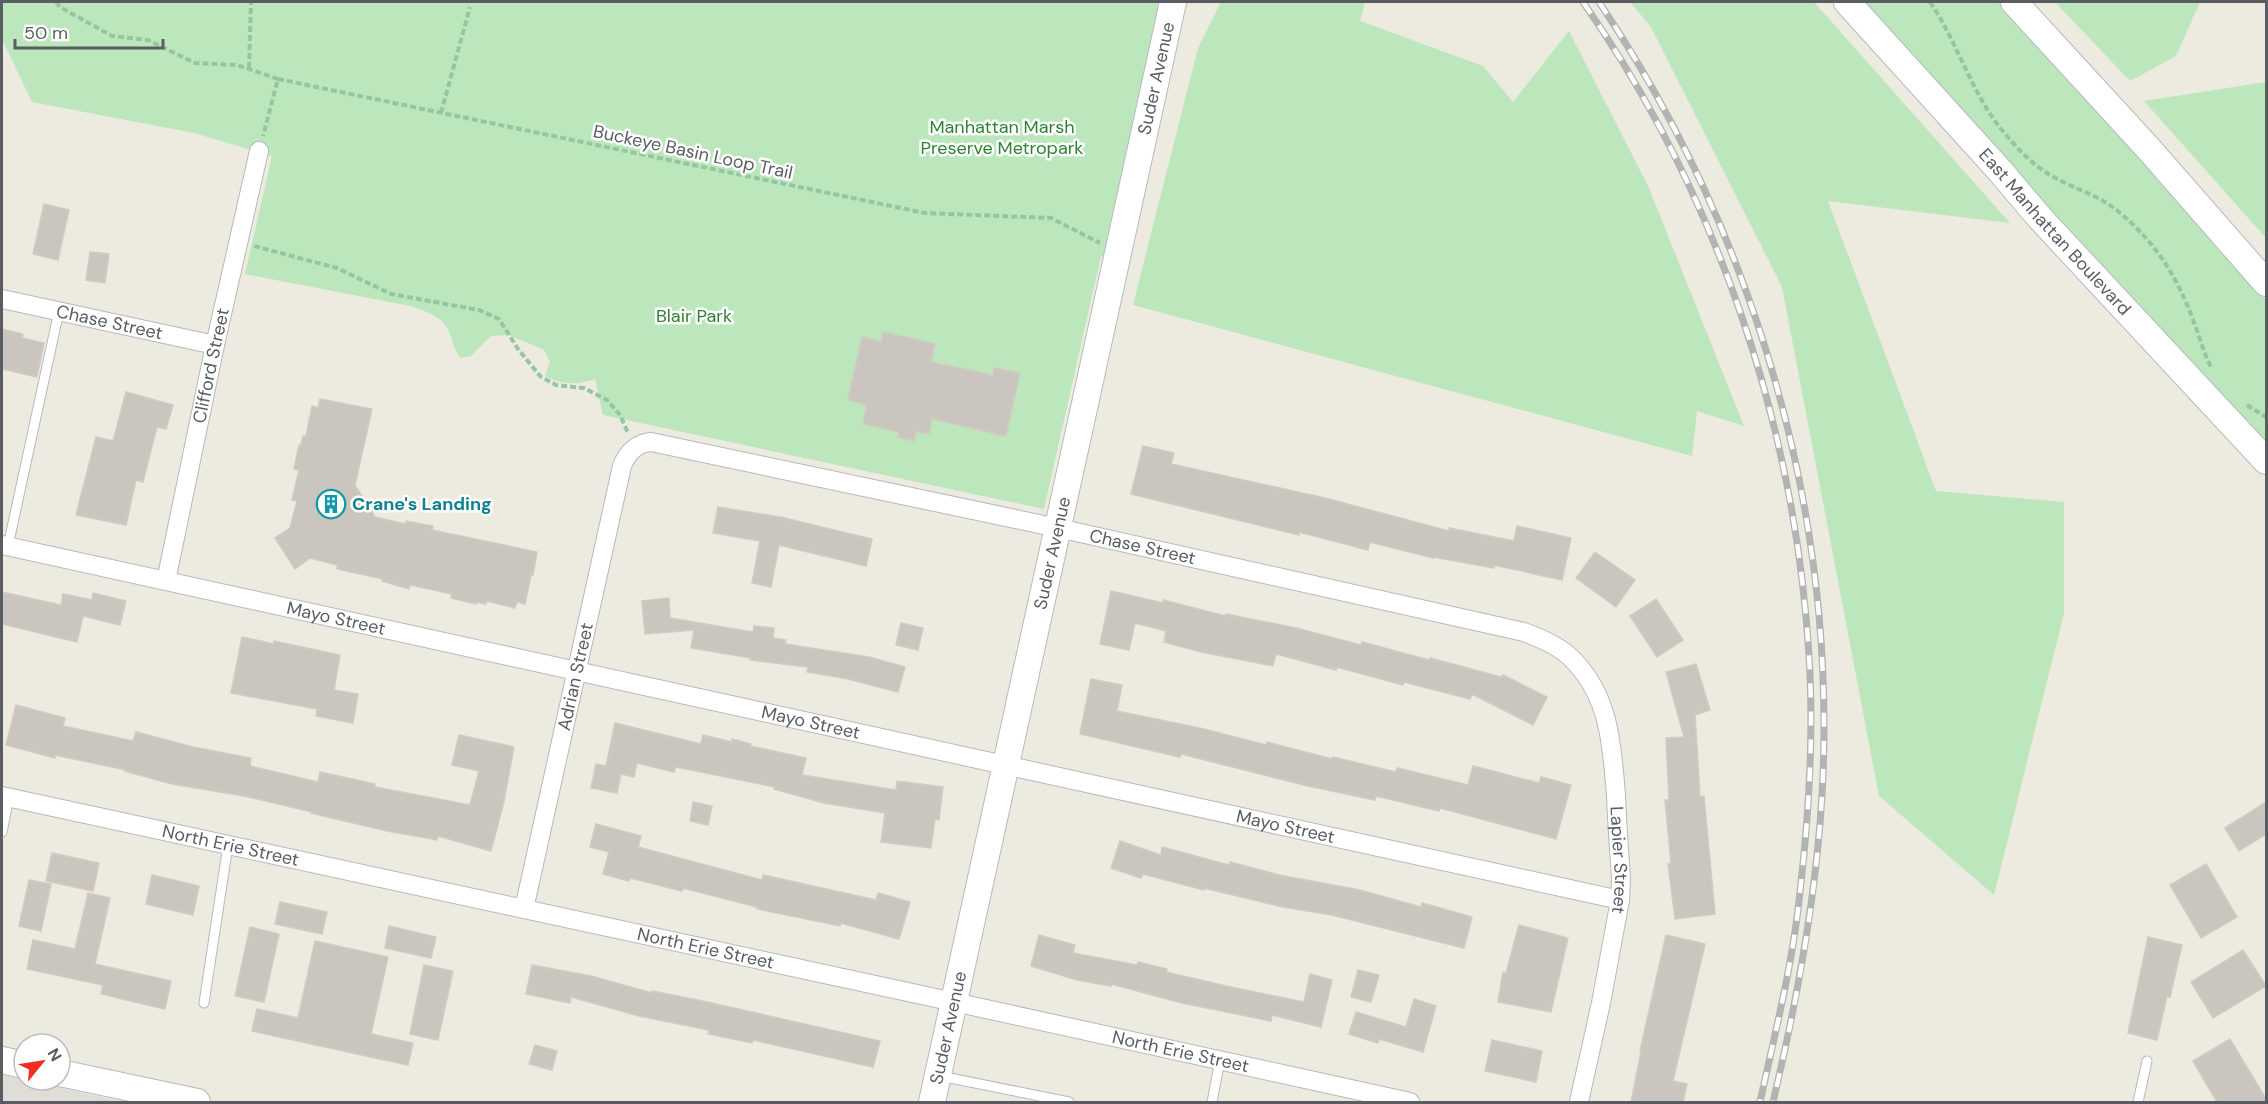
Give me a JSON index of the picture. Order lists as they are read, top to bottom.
{
  "streets": {
    "street": [
      "Suder Avenue",
      "East Manhattan Boulevard",
      "Chase Street",
      "Clifford Street",
      "Mayo Street",
      "Adrian Street",
      "North Erie Street",
      "Lapier Street"
    ],
    "path": ["Buckeye Basin Loop Trail"]
  },
  "crossings": [
    ["Suder Avenue", "Chase Street"],
    ["Suder Avenue", "Mayo Street"],
    ["Suder Avenue", "North Erie Street"],
    ["Chase Street", "Clifford Street"],
    ["Chase Street", "Adrian Street"],
    ["Chase Street", "Lapier Street"],
    ["Clifford Street", "Mayo Street"],
    ["Mayo Street", "Adrian Street"],
    ["Mayo Street", "Lapier Street"],
    ["Adrian Street", "North Erie Street"]
  ],
  "parks": ["Manhattan Marsh Preserve Metropark", "Blair Park"],
  "places": {
    "building": ["Crane's Landing"]
  },
  "scale_bar": "50 m",
  "north": "top right"
}
